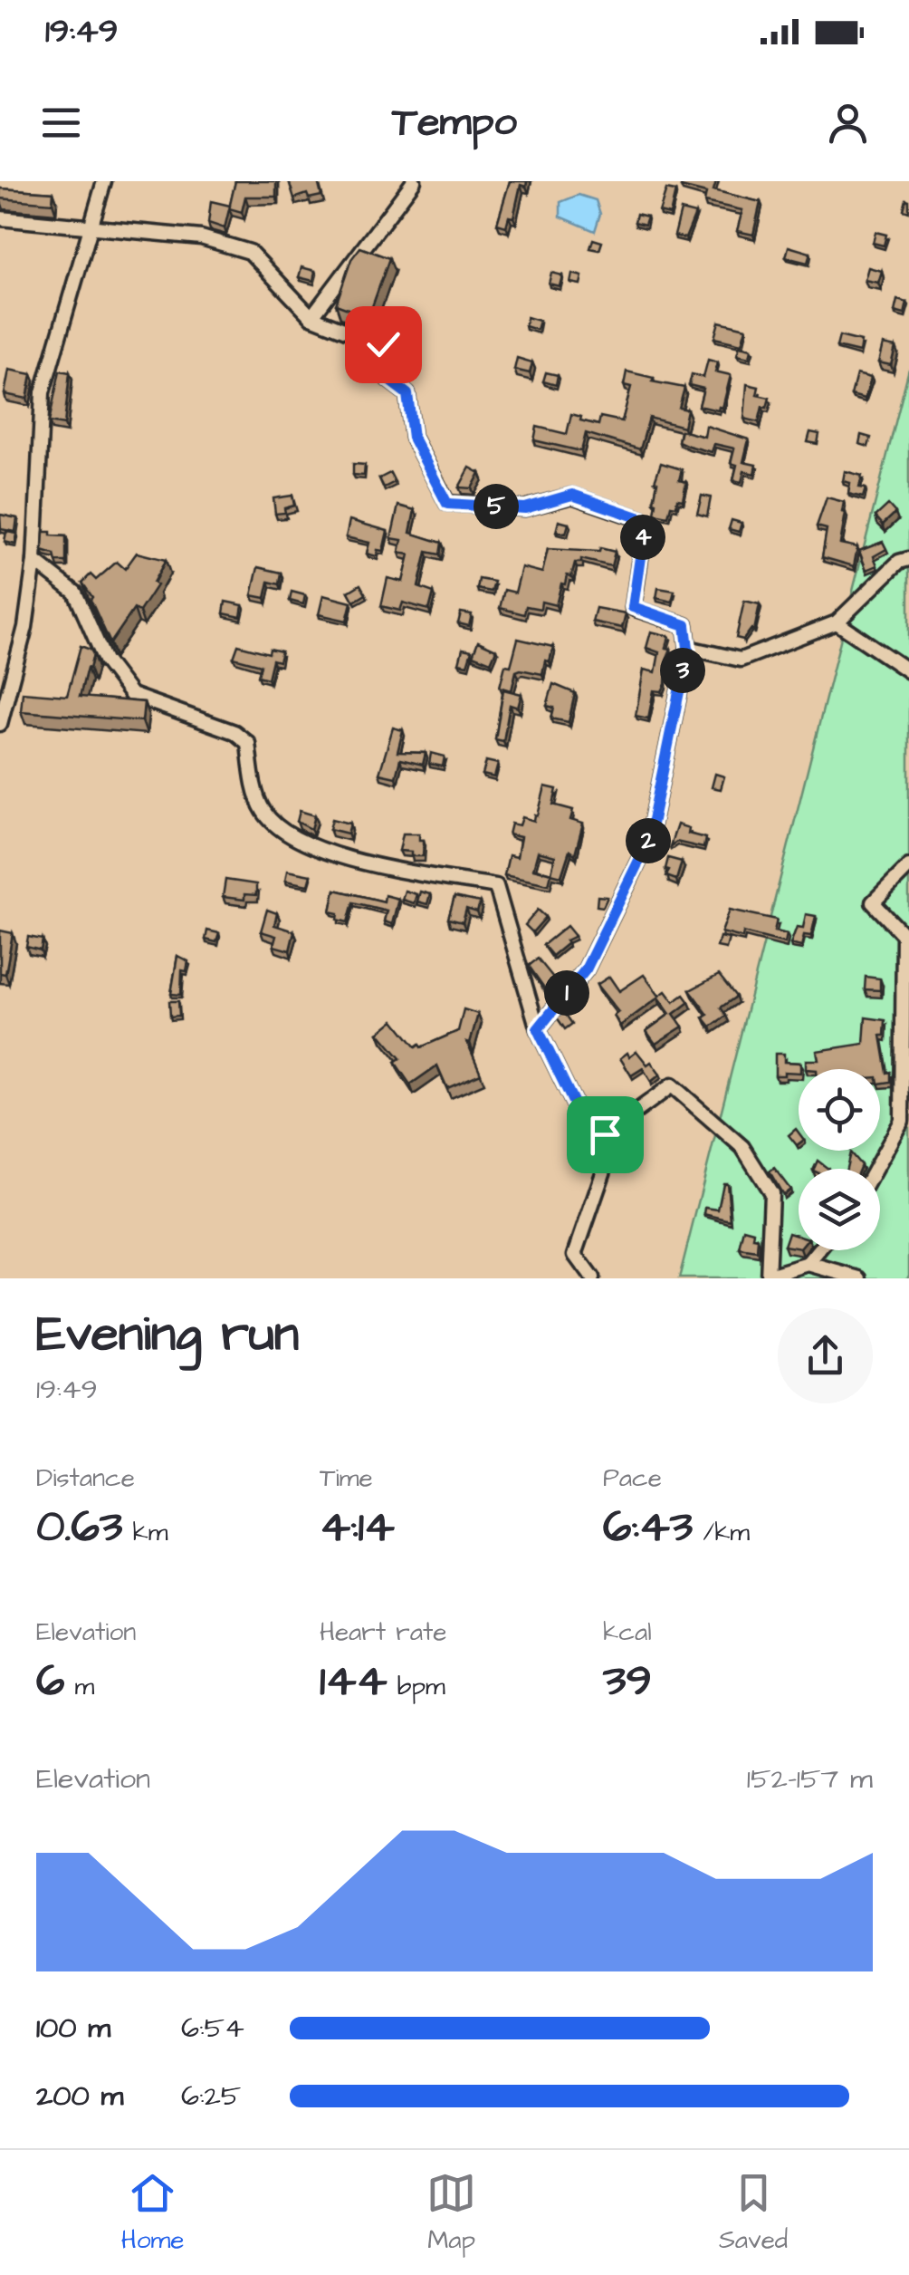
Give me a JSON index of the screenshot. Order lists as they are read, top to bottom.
{
  "page": {
    "status": "19:49",
    "header": "Tempo",
    "pins": [
      "5",
      "4",
      "3",
      "2",
      "1"
    ],
    "heading": ["Evening run", "19:49"],
    "stats": [
      ["Distance", "0.63 km"],
      ["Time", "4:14"],
      ["Pace", "6:43 /km"],
      ["Elevation", "6 m"],
      ["Heart rate", "144 bpm"],
      ["kcal", "39"]
    ],
    "chart": ["Elevation", "152–157 m"],
    "list": [
      {
        "name": "100 m",
        "note": "6:54"
      },
      {
        "name": "200 m",
        "note": "6:25"
      }
    ],
    "tabs": ["Home", "Map", "Saved"]
  }
}
